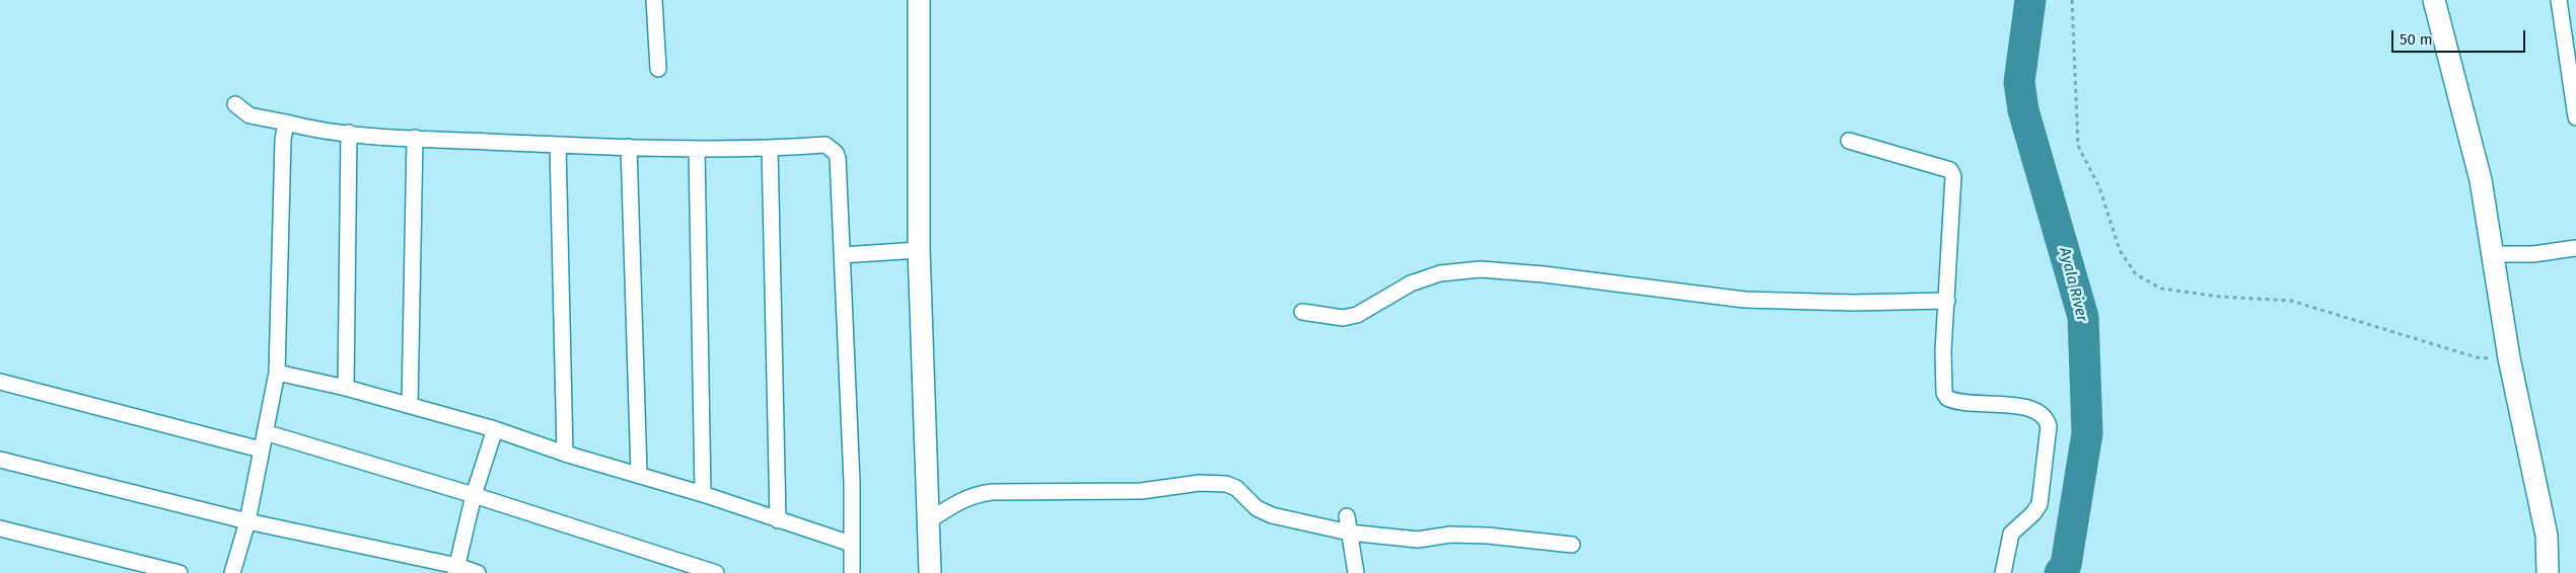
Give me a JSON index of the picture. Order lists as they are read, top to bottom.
{
  "water": ["Ayala River"],
  "scale_bar": "50 m"
}
